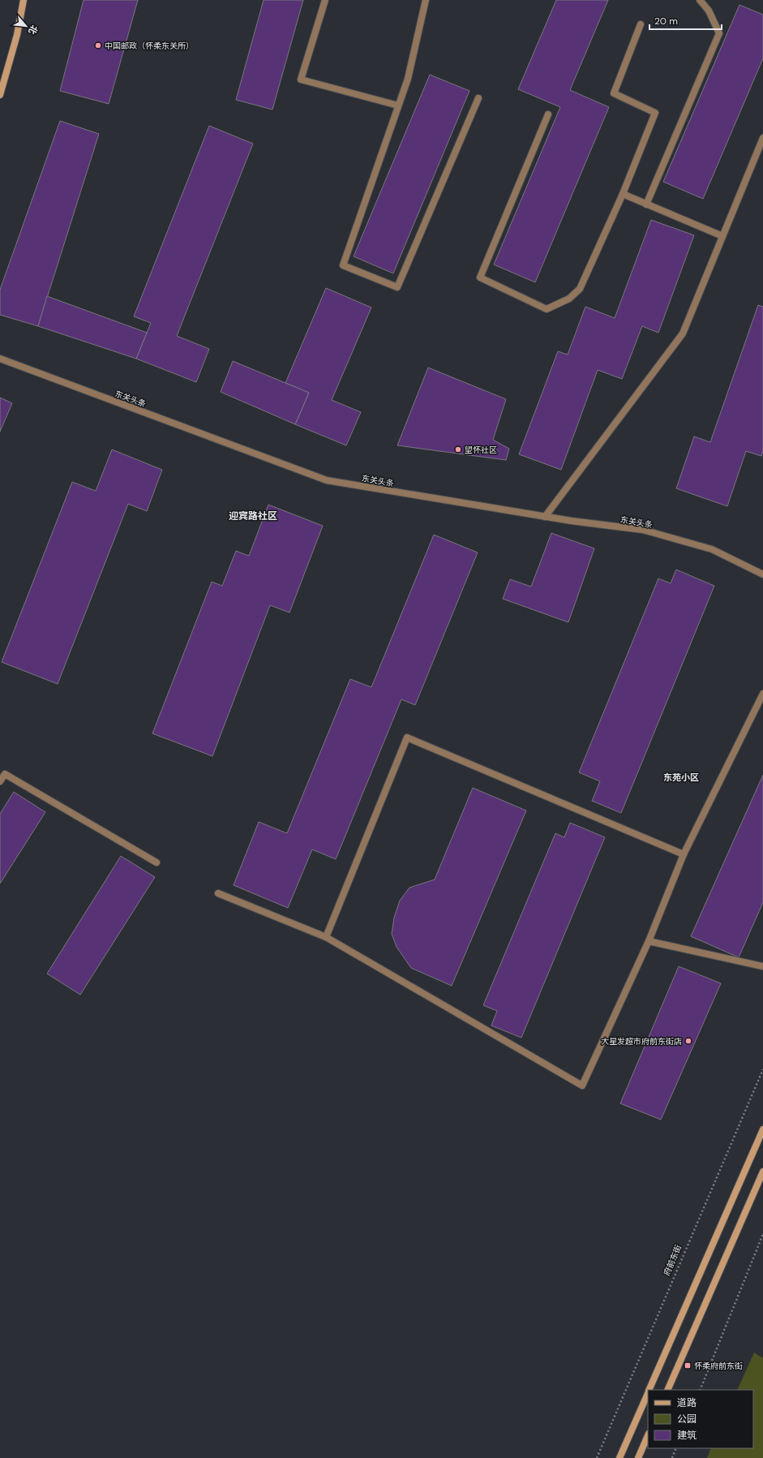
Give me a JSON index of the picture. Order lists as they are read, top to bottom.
{
  "streets": {
    "street": ["东关头条"],
    "path": ["府前东街"]
  },
  "districts": ["迎宾路社区", "东苑小区"],
  "places": {
    "other": ["中国邮政（怀柔东关所）", "望怀社区", "大星发超市府前东街店"],
    "transit": ["怀柔府前东街"]
  },
  "legend": ["道路", "公园", "建筑"],
  "scale_bar": "20 m",
  "north": "bottom right"
}
